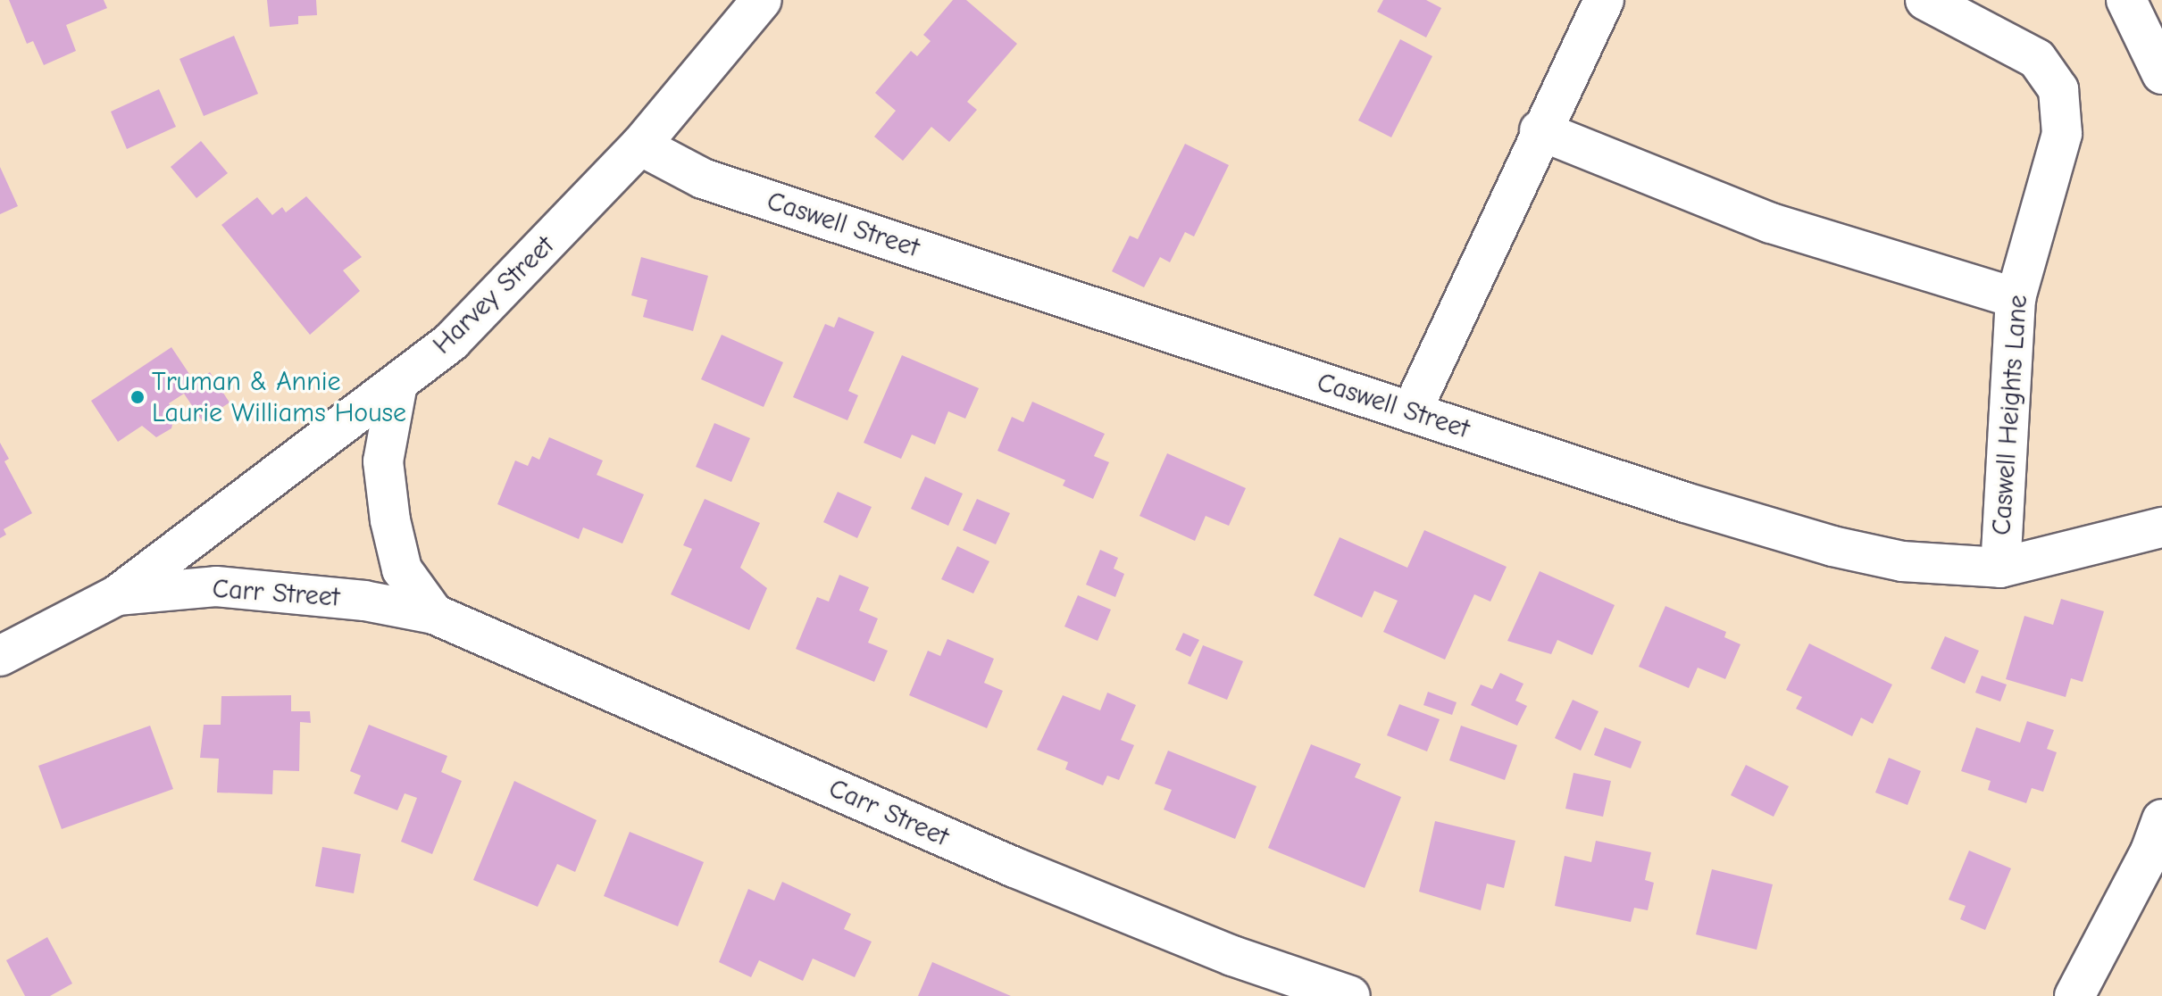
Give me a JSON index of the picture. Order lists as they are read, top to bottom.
{
  "streets": {
    "street": [
      "Caswell Street",
      "Harvey Street",
      "Caswell Heights Lane",
      "Carr Street"
    ]
  },
  "crossings": [
    ["Caswell Street", "Harvey Street"],
    ["Caswell Street", "Caswell Heights Lane"],
    ["Harvey Street", "Carr Street"]
  ],
  "places": ["Truman & Annie Laurie Williams House"]
}
